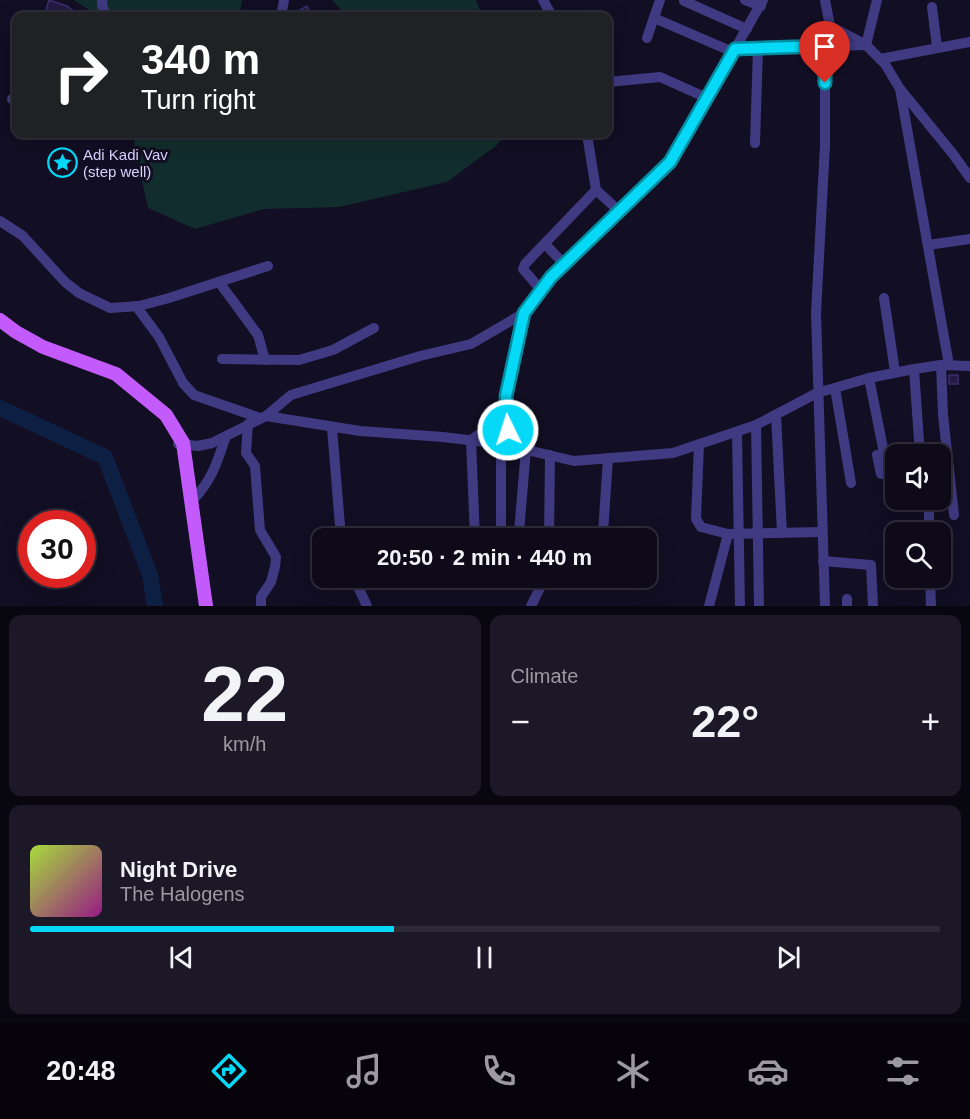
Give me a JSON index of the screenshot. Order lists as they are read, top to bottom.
{
  "places": {
    "place": ["Adi Kadi Vav (step well)"]
  },
  "page": {
    "turn": ["340 m", "Turn right"],
    "limit": "30",
    "trip": "20:50 · 2 min · 440 m",
    "tile": [
      ["22", "km/h"],
      "Climate"
    ],
    "heat": ["−", "22°", "+"],
    "song": ["Night Drive", "The Halogens"],
    "tabs": "20:48"
  }
}
